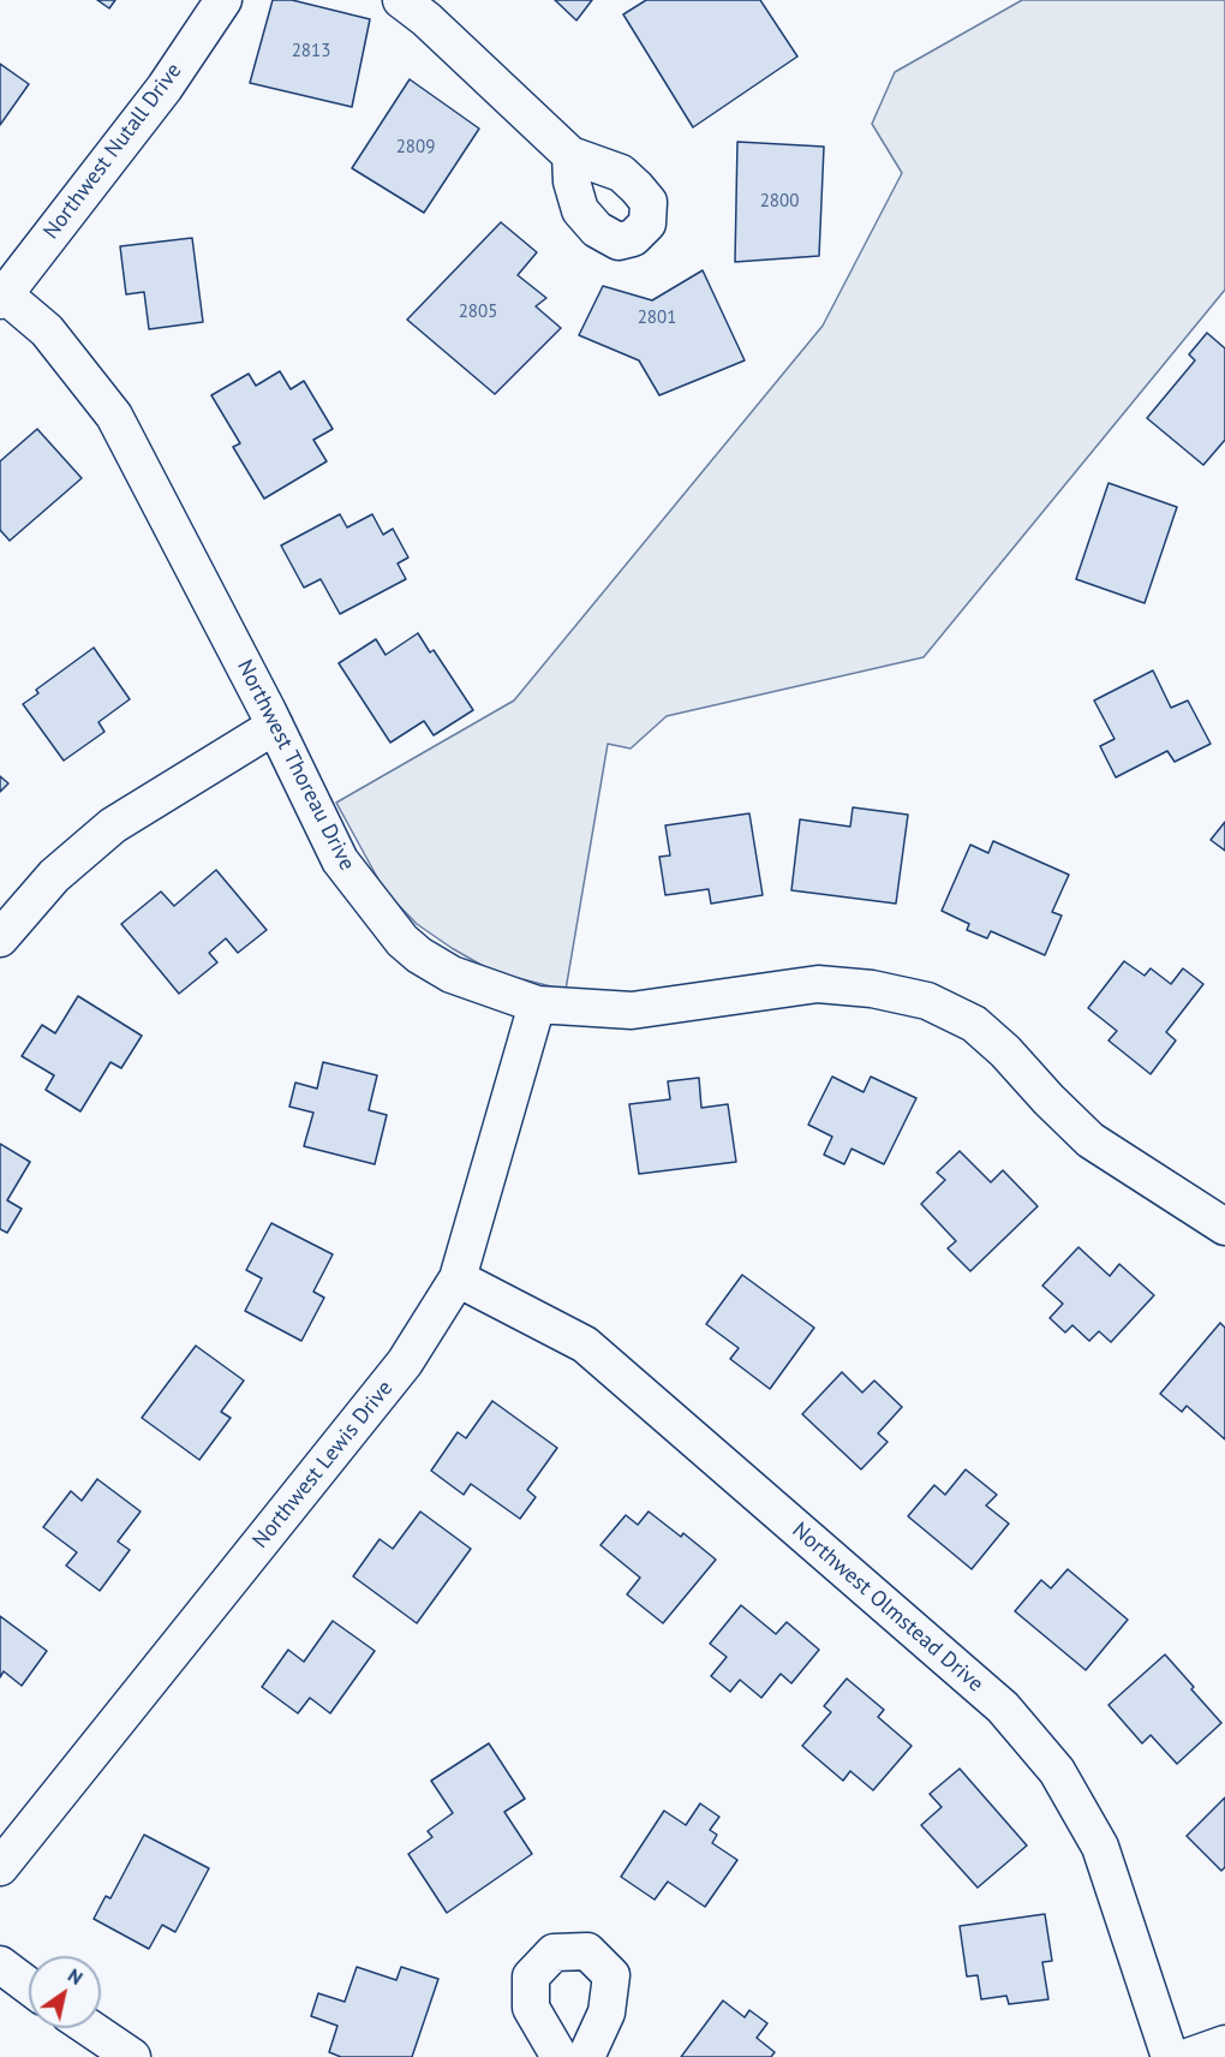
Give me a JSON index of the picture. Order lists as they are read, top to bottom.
{
  "streets": {
    "street": [
      "Northwest Nutall Drive",
      "Northwest Thoreau Drive",
      "Northwest Lewis Drive",
      "Northwest Olmstead Drive"
    ]
  },
  "crossings": [
    ["Northwest Nutall Drive", "Northwest Thoreau Drive"],
    ["Northwest Thoreau Drive", "Northwest Lewis Drive"],
    ["Northwest Lewis Drive", "Northwest Olmstead Drive"]
  ],
  "house_numbers": [
    "2813",
    "2809",
    "2800",
    "2805",
    "2801"
  ],
  "north": "top right"
}
